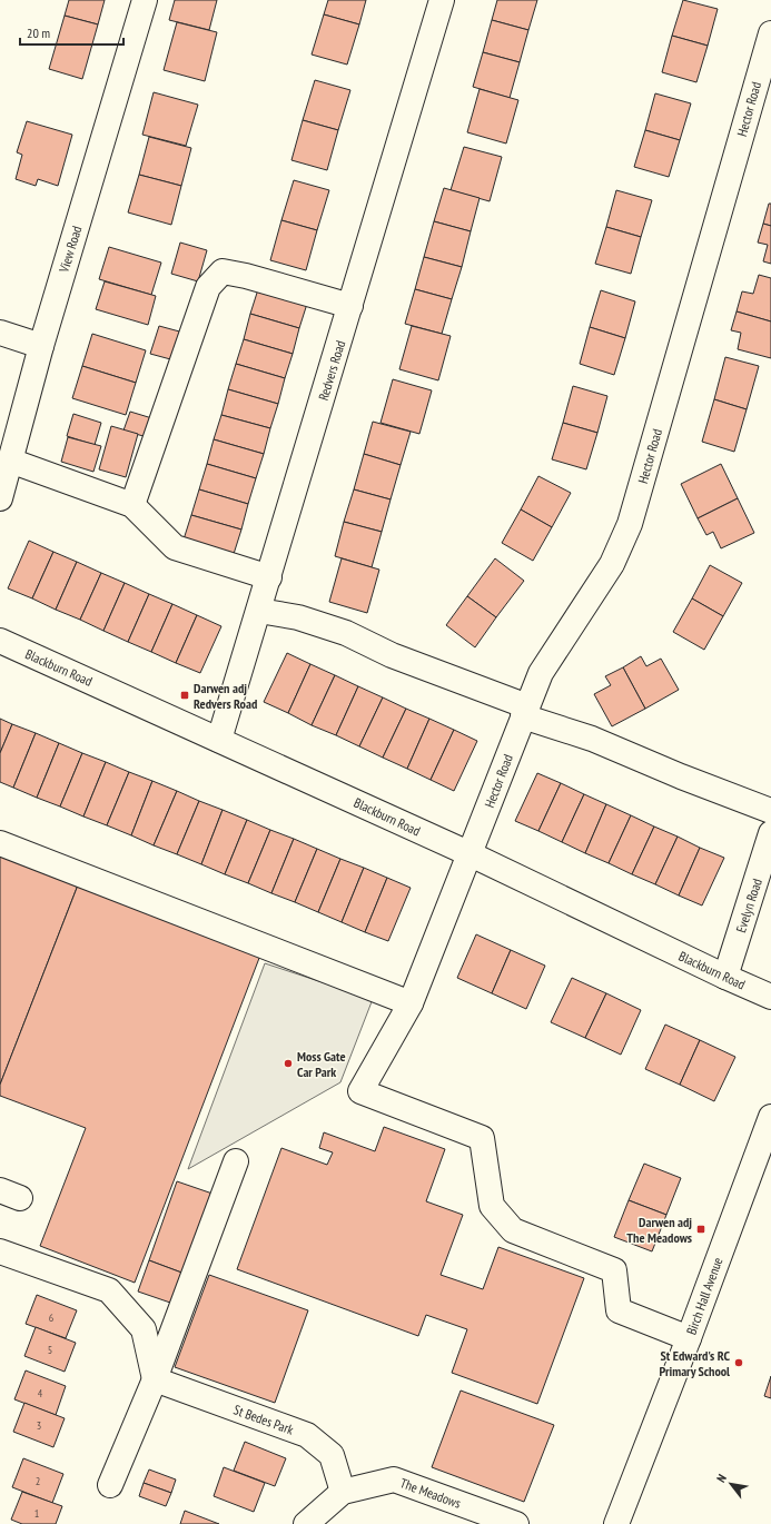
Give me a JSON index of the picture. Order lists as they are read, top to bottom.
{
  "streets": {
    "main road": [
      "Hector Road",
      "View Road",
      "Redvers Road",
      "Blackburn Road",
      "Evelyn Road",
      "Birch Hall Avenue",
      "St Bedes Park",
      "The Meadows"
    ]
  },
  "crossings": [
    ["Hector Road", "Blackburn Road"],
    ["Hector Road", "Birch Hall Avenue"],
    ["Redvers Road", "Blackburn Road"],
    ["Blackburn Road", "Evelyn Road"],
    ["St Bedes Park", "The Meadows"]
  ],
  "places": {
    "transit": ["Darwen adj Redvers Road", "Darwen adj The Meadows"],
    "other": ["Moss Gate Car Park", "St Edward's RC Primary School"]
  },
  "house_numbers": [
    "6",
    "5",
    "4",
    "3",
    "2",
    "1"
  ],
  "scale_bar": "20 m",
  "north": "top left"
}
